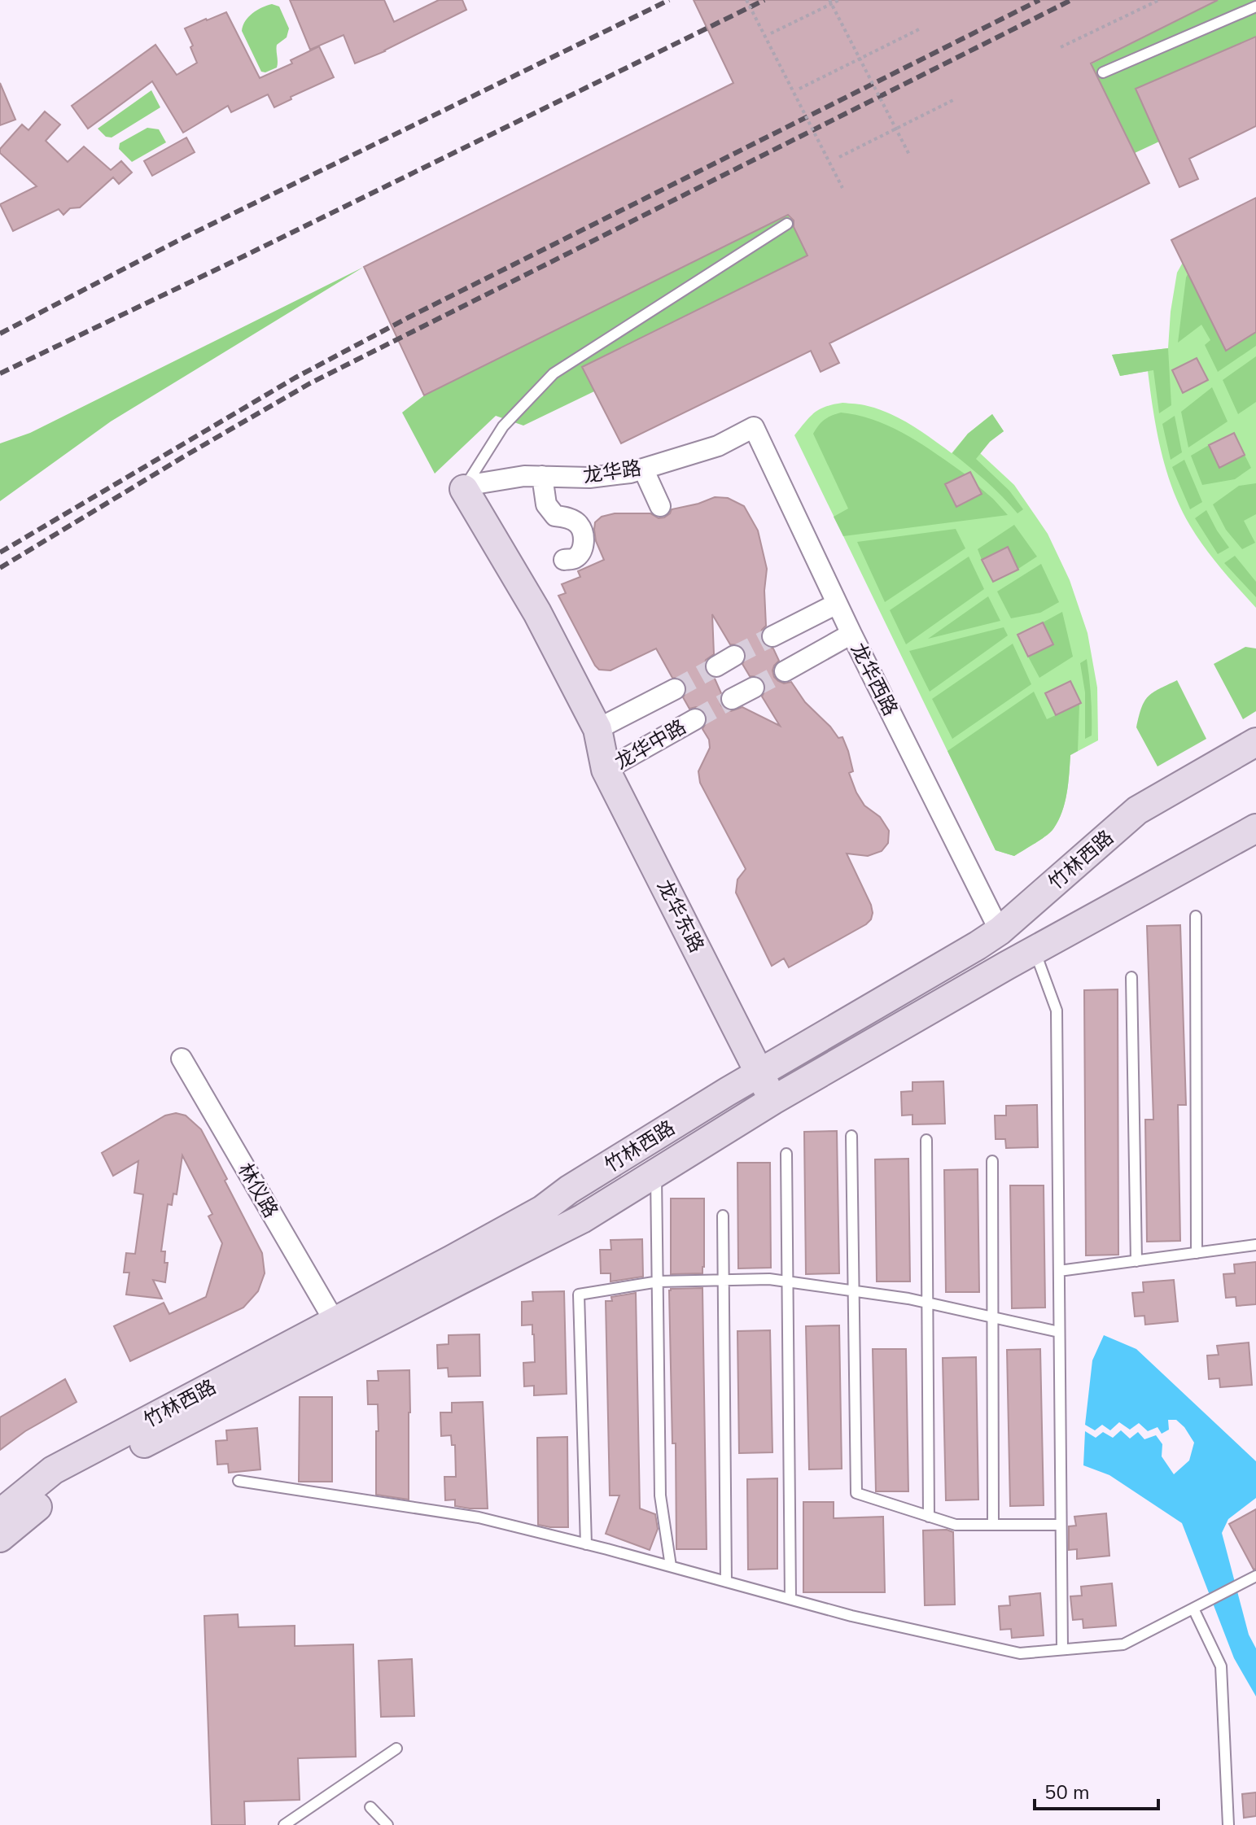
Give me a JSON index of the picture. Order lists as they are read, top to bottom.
{
  "streets": {
    "main road": ["竹林西路", "龙华东路"],
    "street": [
      "龙华路",
      "龙华西路",
      "龙华中路",
      "林仪路"
    ]
  },
  "crossings": [
    ["龙华路", "龙华西路"],
    ["龙华路", "龙华东路"],
    ["龙华西路", "竹林西路"],
    ["龙华中路", "龙华东路"],
    ["竹林西路", "龙华东路"],
    ["竹林西路", "林仪路"]
  ],
  "scale_bar": "50 m"
}
